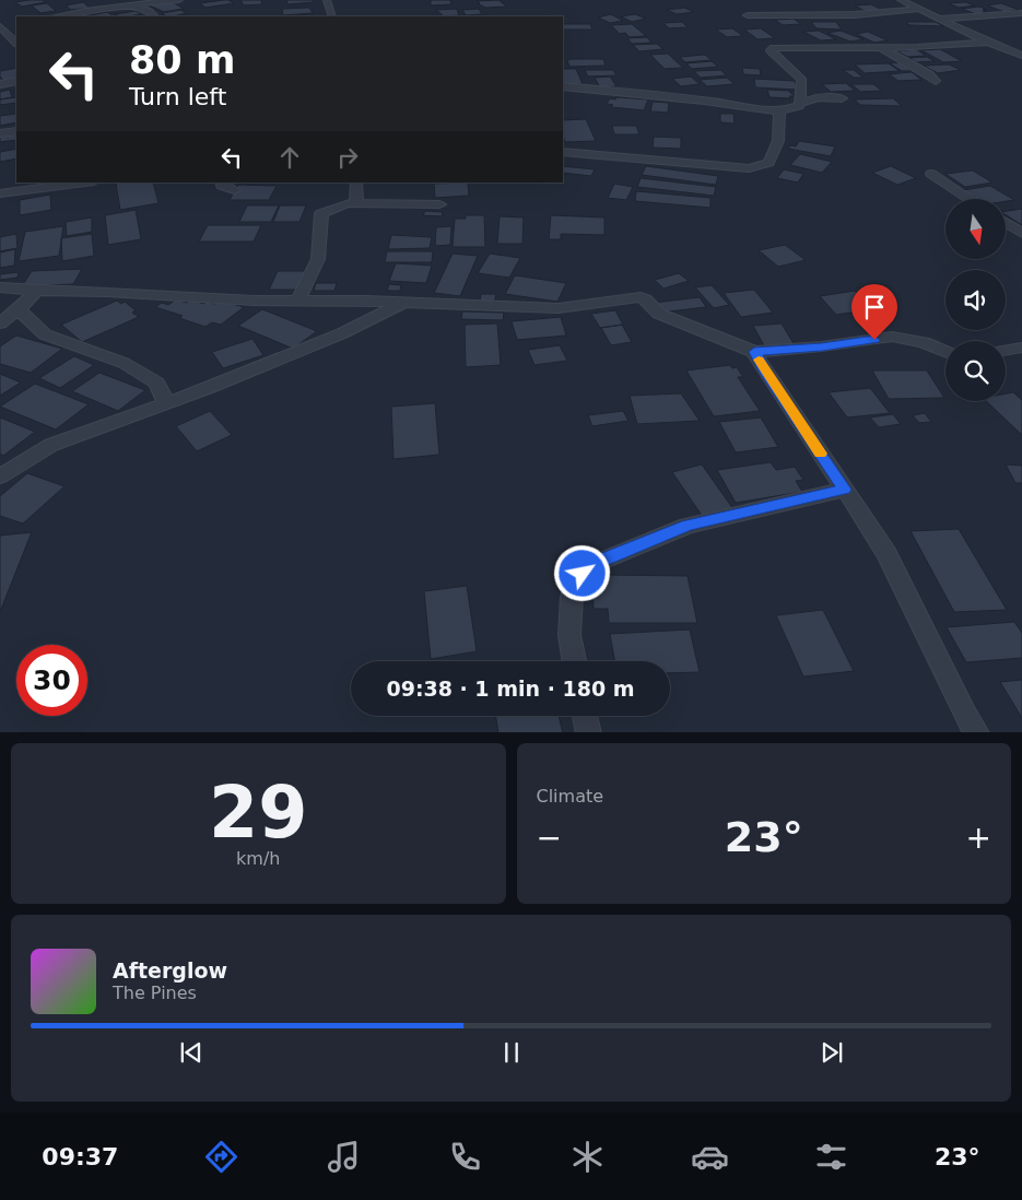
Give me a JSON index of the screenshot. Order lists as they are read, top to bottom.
{
  "north": "bottom",
  "page": {
    "turn": ["80 m", "Turn left"],
    "limit": "30",
    "trip": "09:38 · 1 min · 180 m",
    "tile": [
      ["29", "km/h"],
      "Climate"
    ],
    "heat": ["−", "23°", "+"],
    "song": ["Afterglow", "The Pines"],
    "tabs": ["09:37", "23°"]
  }
}
